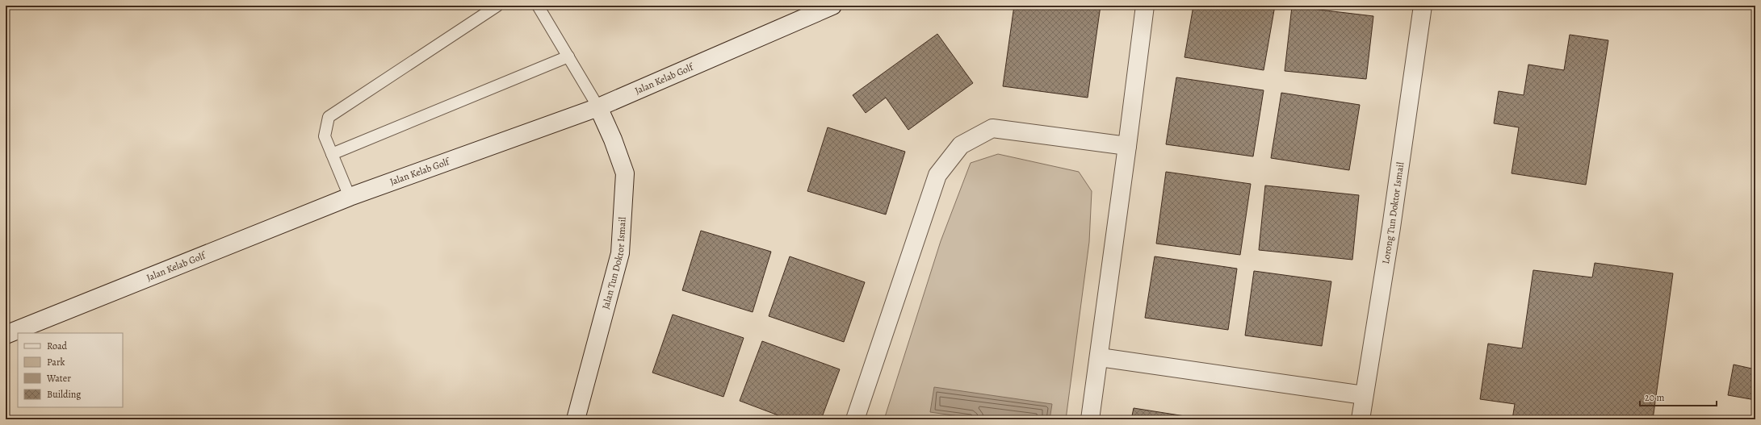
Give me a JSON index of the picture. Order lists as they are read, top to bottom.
{
  "streets": {
    "street": ["Jalan Kelab Golf", "Lorong Tun Doktor Ismail", "Jalan Tun Doktor Ismail"]
  },
  "crossings": [
    ["Jalan Kelab Golf", "Jalan Tun Doktor Ismail"]
  ],
  "legend": [
    "Road",
    "Park",
    "Water",
    "Building"
  ],
  "scale_bar": "20 m"
}
